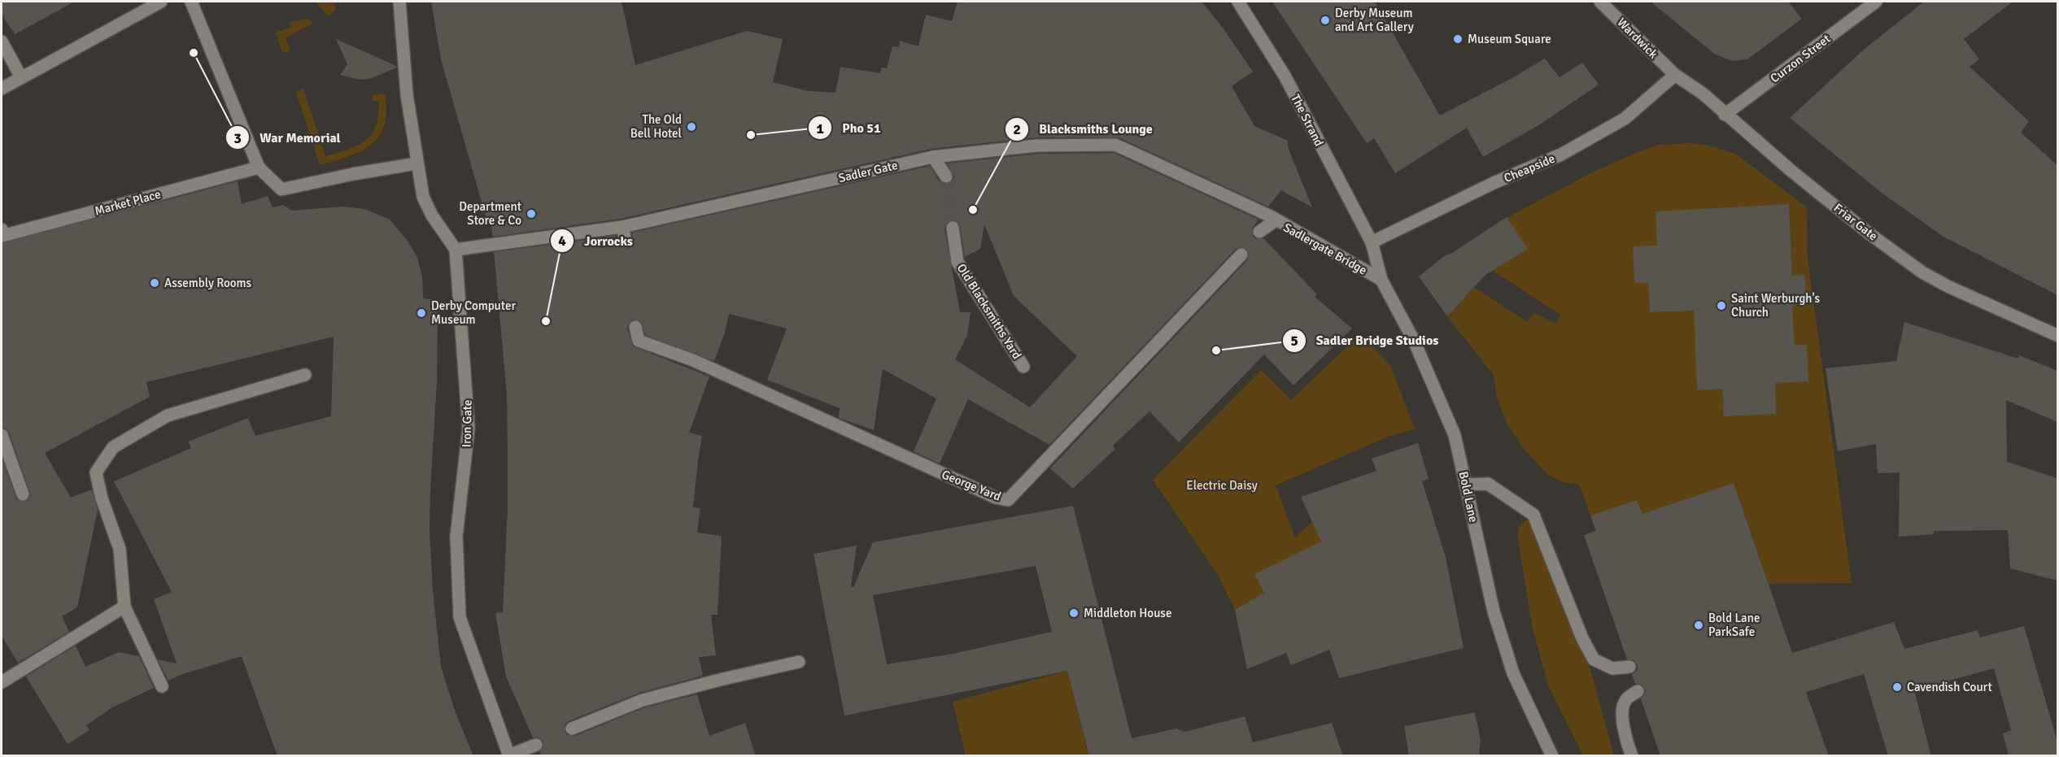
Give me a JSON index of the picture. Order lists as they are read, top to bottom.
{
  "streets": {
    "street": [
      "Wardwick",
      "Curzon Street",
      "The Strand",
      "Cheapside",
      "Sadler Gate",
      "Market Place",
      "Friar Gate",
      "Sadlergate Bridge",
      "Old Blacksmiths Yard",
      "Iron Gate",
      "George Yard",
      "Bold Lane"
    ]
  },
  "crossings": [
    ["Wardwick", "Cheapside"],
    ["Wardwick", "Friar Gate"],
    ["Curzon Street", "Friar Gate"],
    ["The Strand", "Cheapside"],
    ["The Strand", "Bold Lane"],
    ["Cheapside", "Friar Gate"],
    ["Cheapside", "Bold Lane"],
    ["Sadler Gate", "Sadlergate Bridge"],
    ["Sadler Gate", "Iron Gate"],
    ["Sadlergate Bridge", "Bold Lane"]
  ],
  "parks": ["Electric Daisy"],
  "places": [
    "Derby Museum and Art Gallery",
    "Museum Square",
    "War Memorial",
    "The Old Bell Hotel",
    "Pho 51",
    "Blacksmiths Lounge",
    "Department Store & Co",
    "Assembly Rooms",
    "Saint Werburgh's Church",
    "Derby Computer Museum",
    "Jorrocks",
    "Sadler Bridge Studios",
    "Middleton House",
    "Bold Lane ParkSafe",
    "Cavendish Court"
  ]
}
